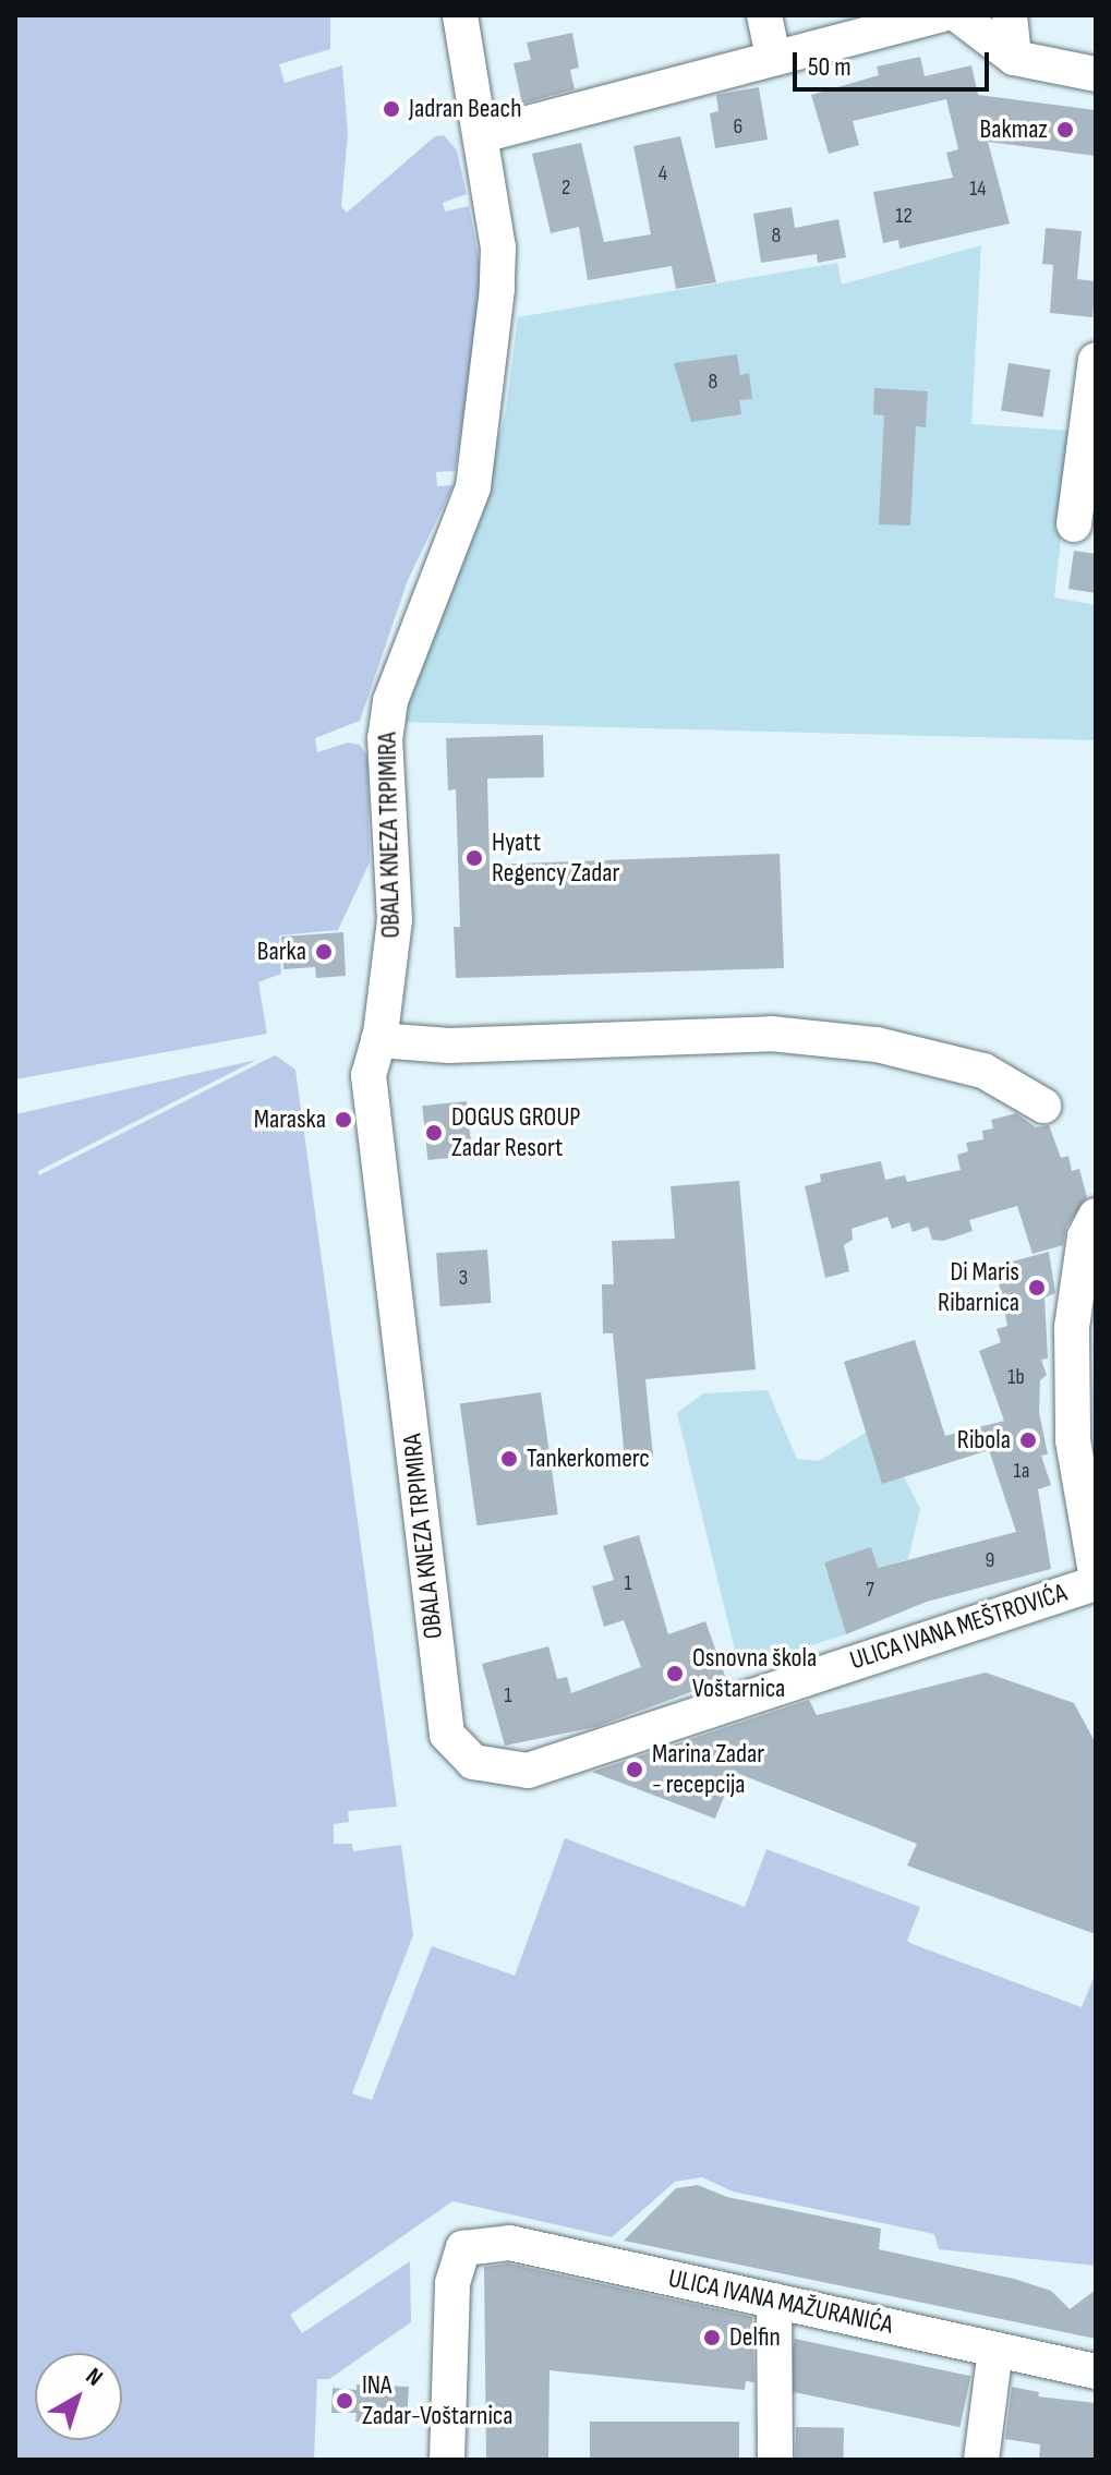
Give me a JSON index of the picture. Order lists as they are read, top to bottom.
{
  "streets": {
    "street": ["OBALA KNEZA TRPIMIRA", "ULICA IVANA MEŠTROVIĆA", "ULICA IVANA MAŽURANIĆA"]
  },
  "crossings": [
    ["OBALA KNEZA TRPIMIRA", "ULICA IVANA MEŠTROVIĆA"]
  ],
  "places": [
    "Jadran Beach",
    "Bakmaz",
    "Hyatt Regency Zadar",
    "Barka",
    "Maraska",
    "DOGUS GROUP Zadar Resort",
    "Di Maris Ribarnica",
    "Ribola",
    "Tankerkomerc",
    "Osnovna škola Voštarnica",
    "Marina Zadar - recepcija",
    "Delfin",
    "INA Zadar-Voštarnica"
  ],
  "house_numbers": [
    "6",
    "4",
    "2",
    "14",
    "12",
    "8",
    "8",
    "3",
    "1b",
    "1a",
    "9",
    "1",
    "7",
    "1"
  ],
  "scale_bar": "50 m",
  "north": "top right"
}
